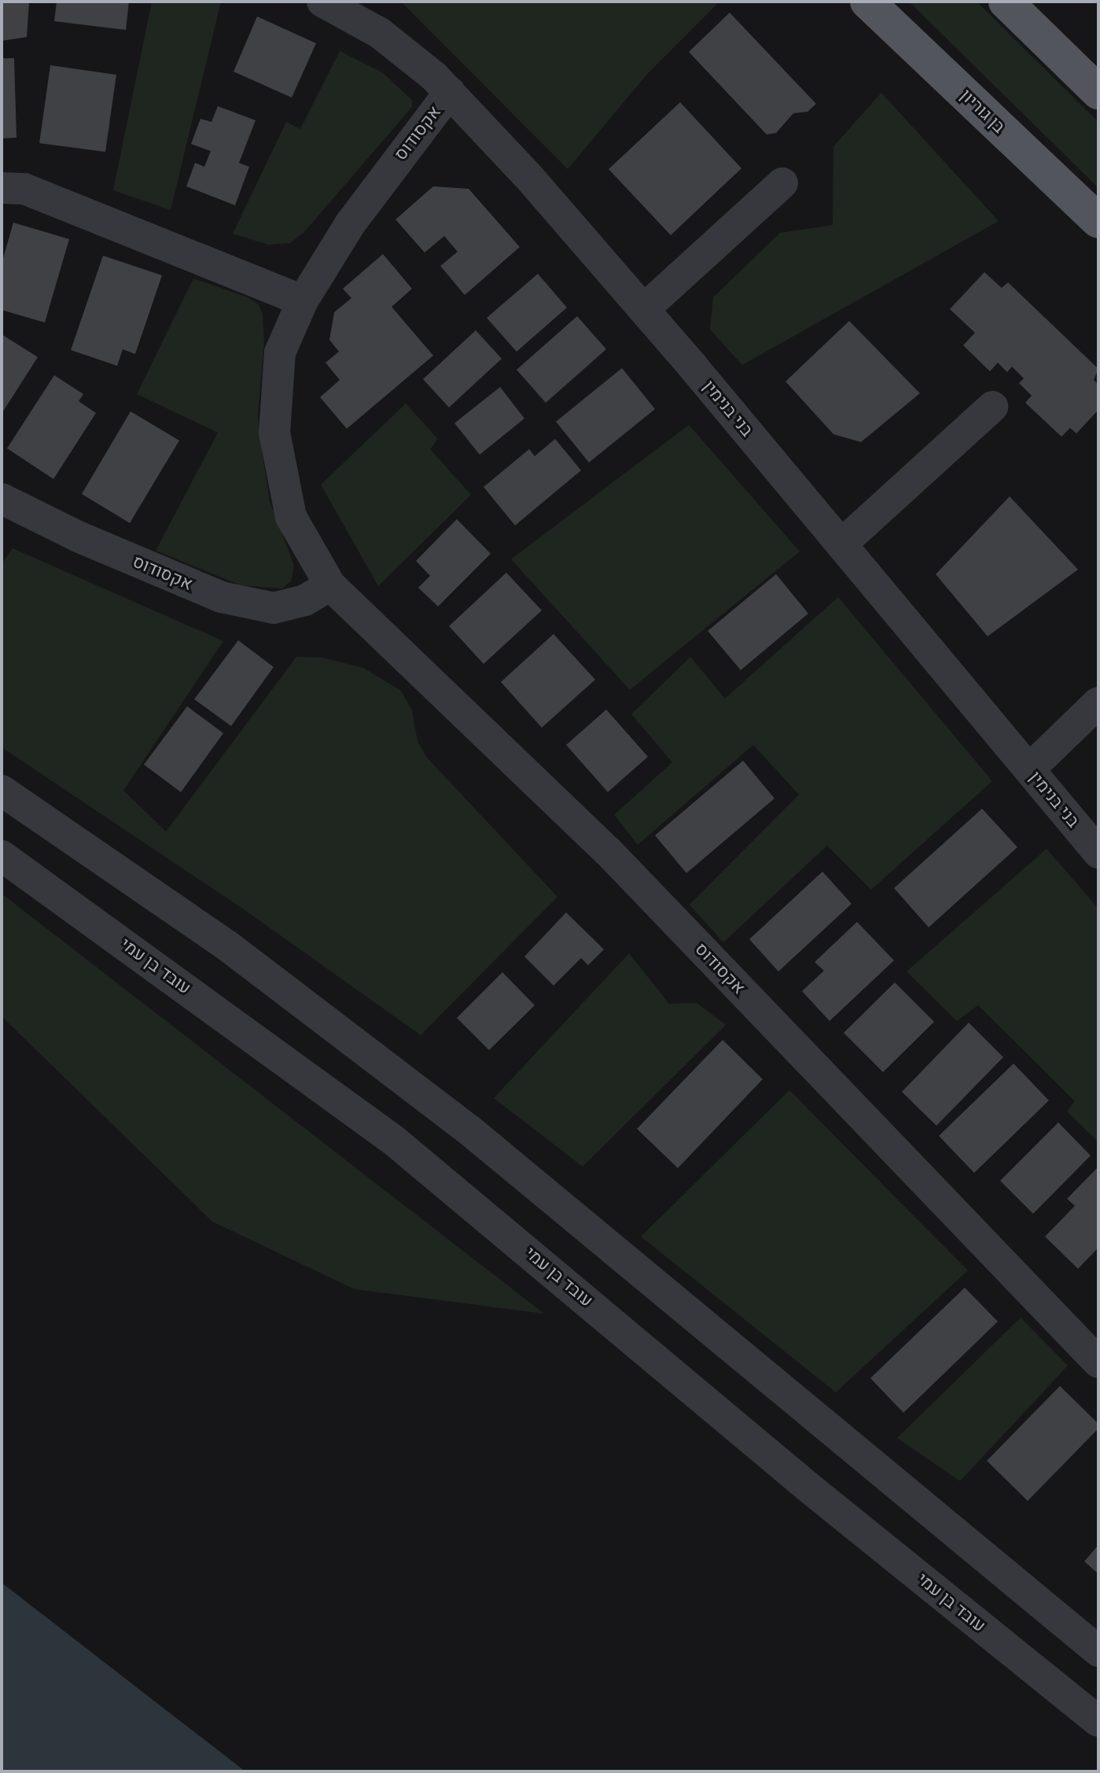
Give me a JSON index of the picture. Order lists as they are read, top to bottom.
{
  "streets": {
    "main road": ["בן גוריון"],
    "street": ["אקסודוס", "בני בנימין", "עובד בן עמי"]
  },
  "crossings": [
    ["אקסודוס", "בני בנימין"]
  ]
}
